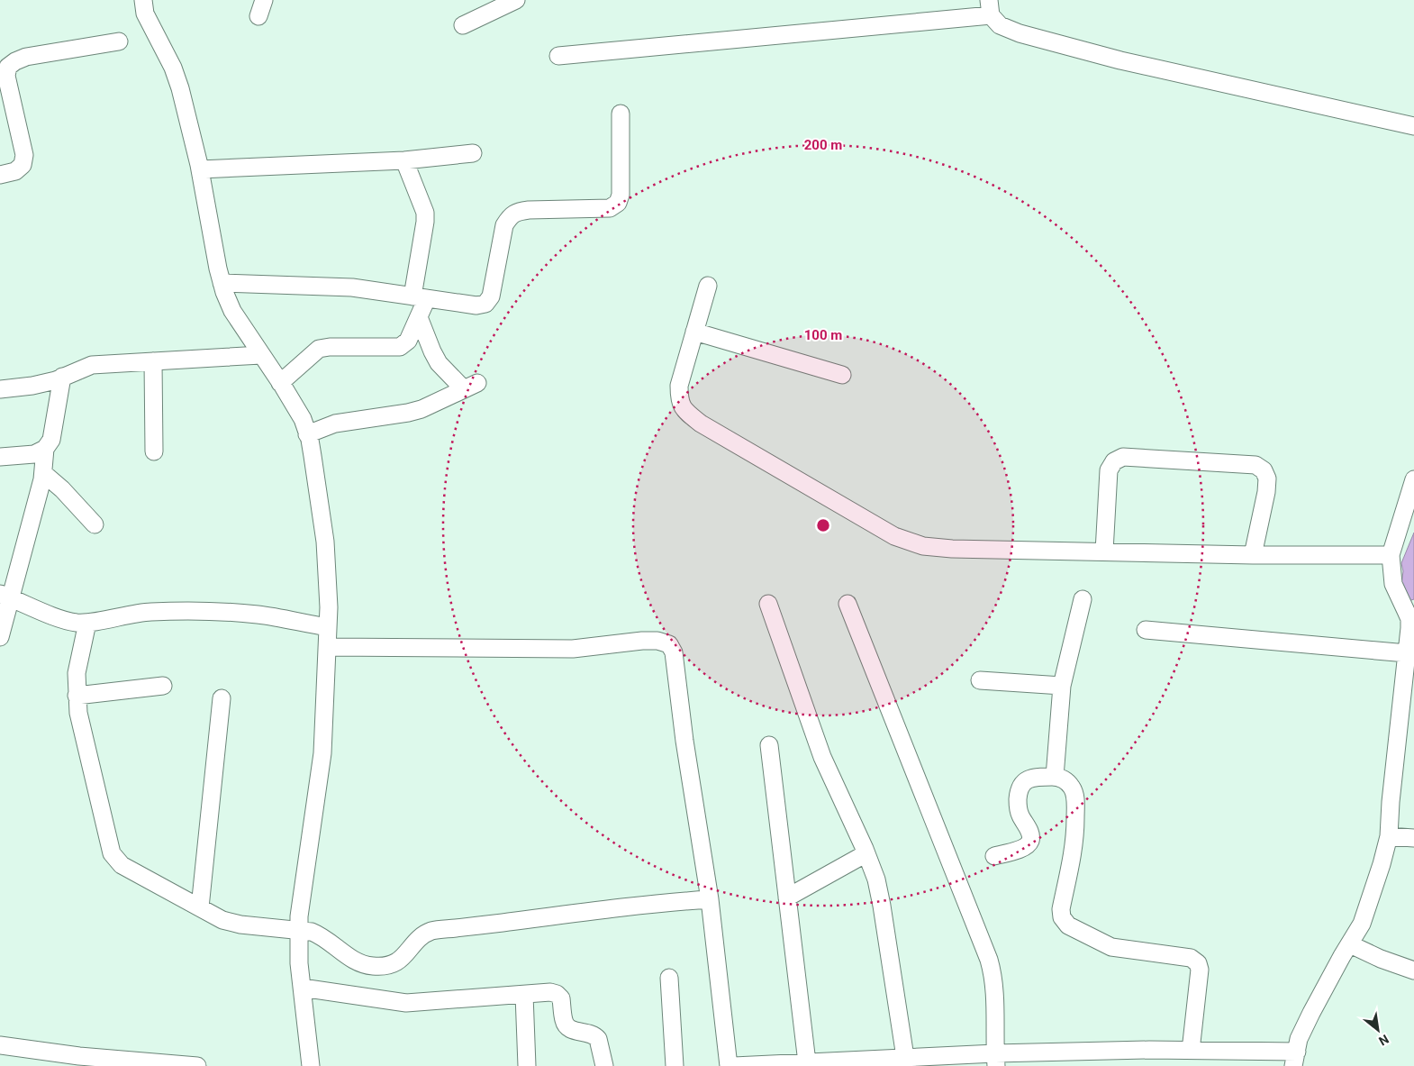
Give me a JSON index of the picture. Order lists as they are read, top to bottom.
{
  "north": "bottom right",
  "rings": ["200 m", "100 m"]
}
